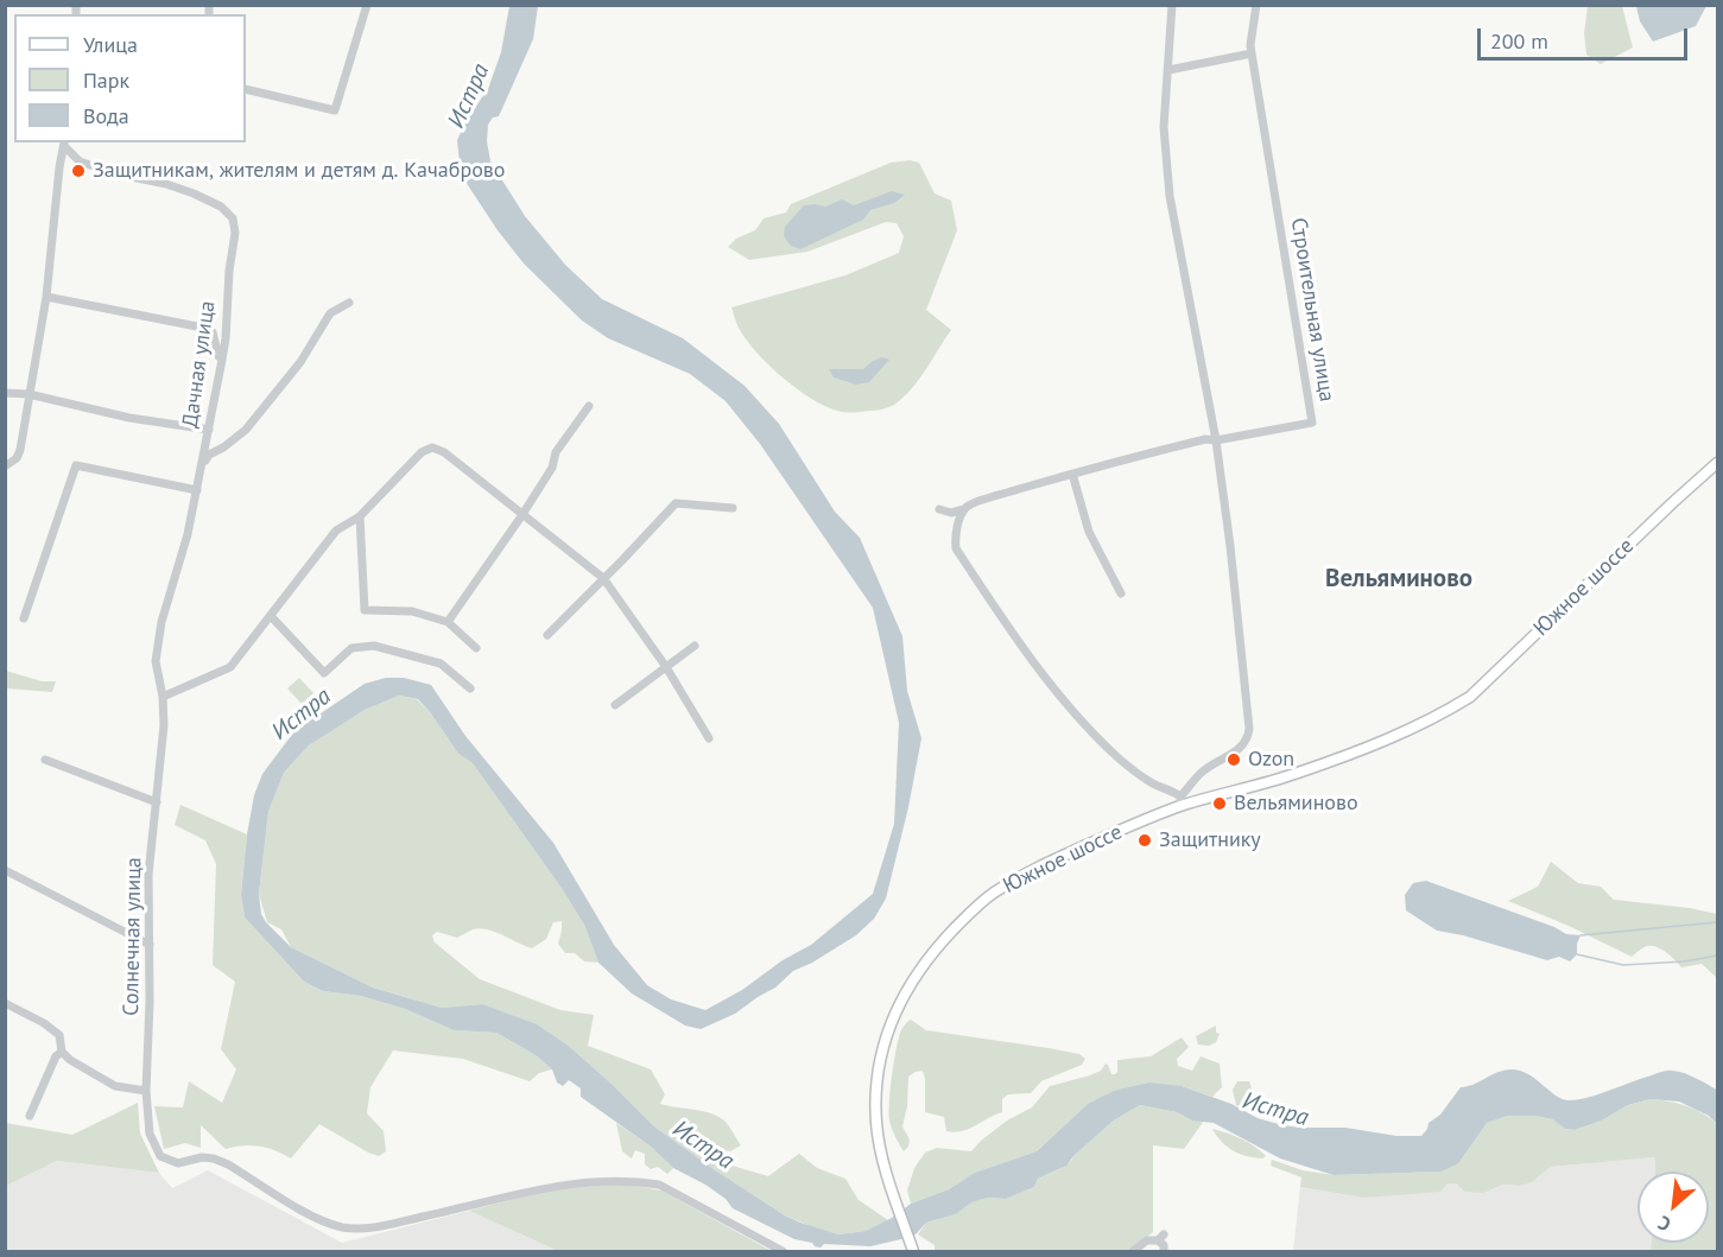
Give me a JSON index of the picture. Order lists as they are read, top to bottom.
{
  "streets": {
    "main road": ["Южное шоссе"],
    "street": ["Строительная улица", "Дачная улица", "Солнечная улица"]
  },
  "crossings": [
    ["Дачная улица", "Солнечная улица"]
  ],
  "districts": ["Вельяминово"],
  "water": ["Истра"],
  "places": [
    "Защитникам, жителям и детям д. Качаброво",
    "Ozon",
    "Вельяминово",
    "Защитнику"
  ],
  "legend": ["Улица", "Парк", "Вода"],
  "scale_bar": "200 m",
  "north": "bottom left"
}
